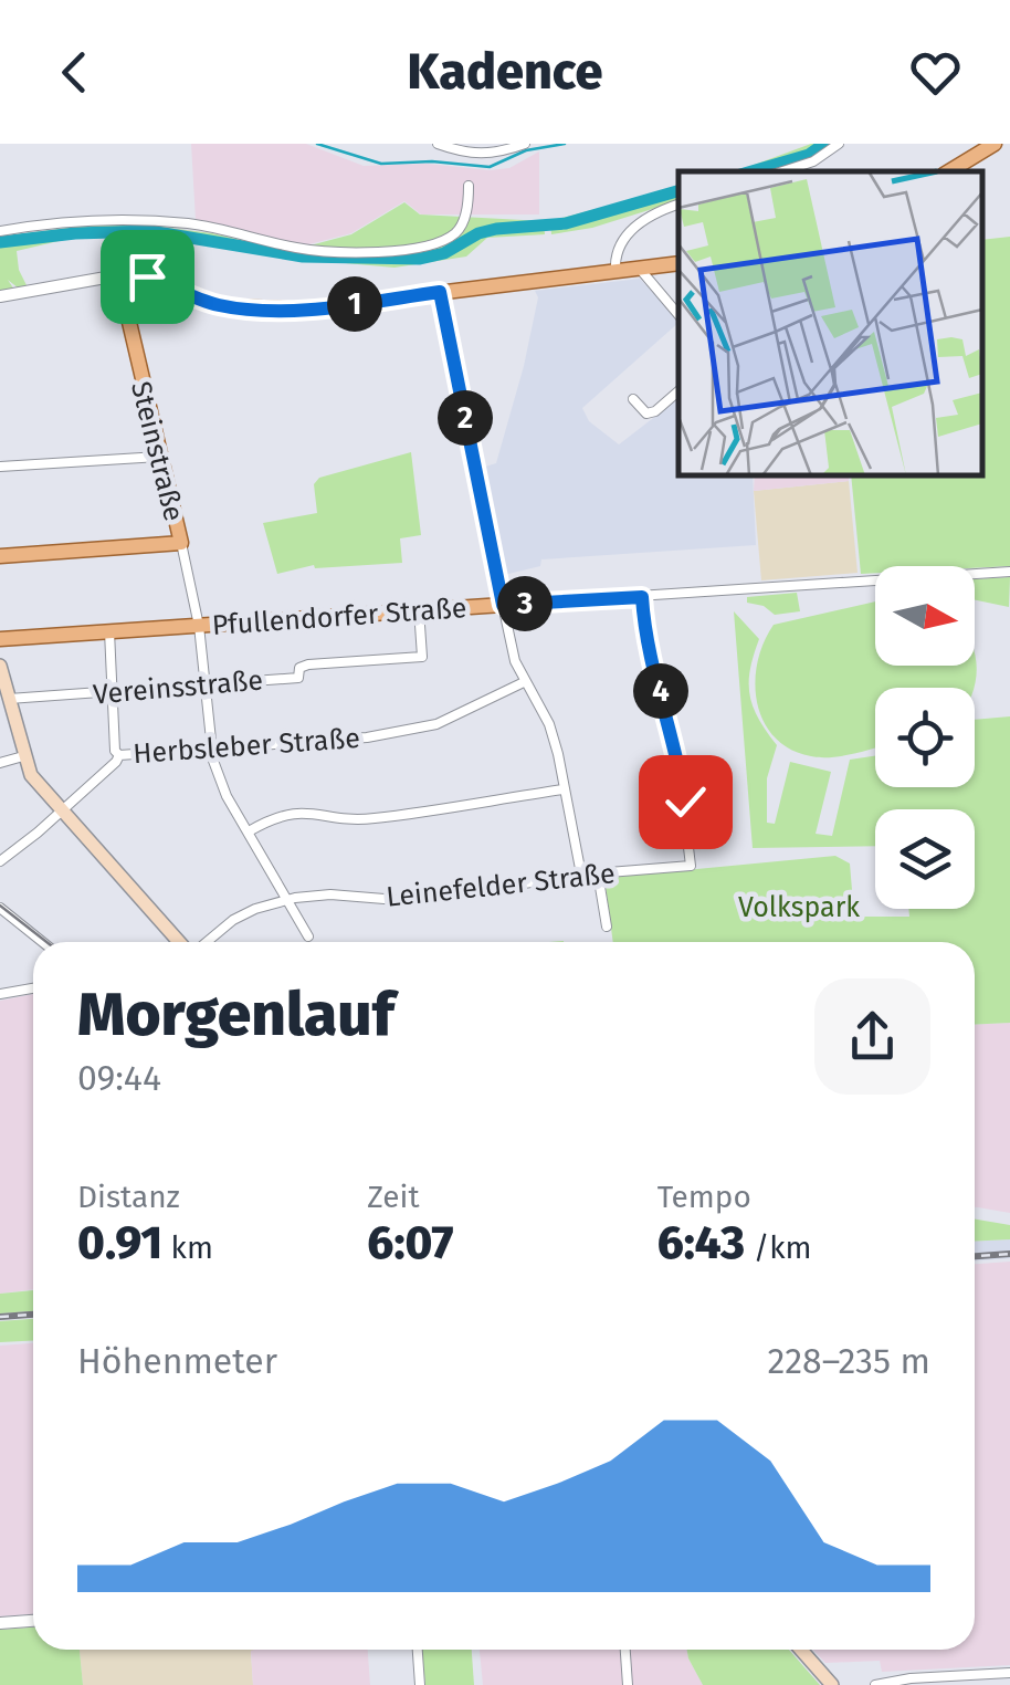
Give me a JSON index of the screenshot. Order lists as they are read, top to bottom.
{
  "streets": {
    "main road": ["Steinstraße", "Pfullendorfer Straße"],
    "street": ["Vereinsstraße", "Herbsleber Straße", "Leinefelder Straße"]
  },
  "crossings": [
    ["Steinstraße", "Pfullendorfer Straße"],
    ["Steinstraße", "Vereinsstraße"],
    ["Steinstraße", "Herbsleber Straße"],
    ["Steinstraße", "Leinefelder Straße"],
    ["Pfullendorfer Straße", "Vereinsstraße"],
    ["Pfullendorfer Straße", "Leinefelder Straße"]
  ],
  "parks": ["Volkspark"],
  "north": "right",
  "page": {
    "header": "Kadence",
    "pins": [
      "1",
      "2",
      "3",
      "4"
    ],
    "heading": ["Morgenlauf", "09:44"],
    "stats": [
      ["Distanz", "0.91 km"],
      ["Zeit", "6:07"],
      ["Tempo", "6:43 /km"]
    ],
    "chart": ["Höhenmeter", "228–235 m"]
  }
}
